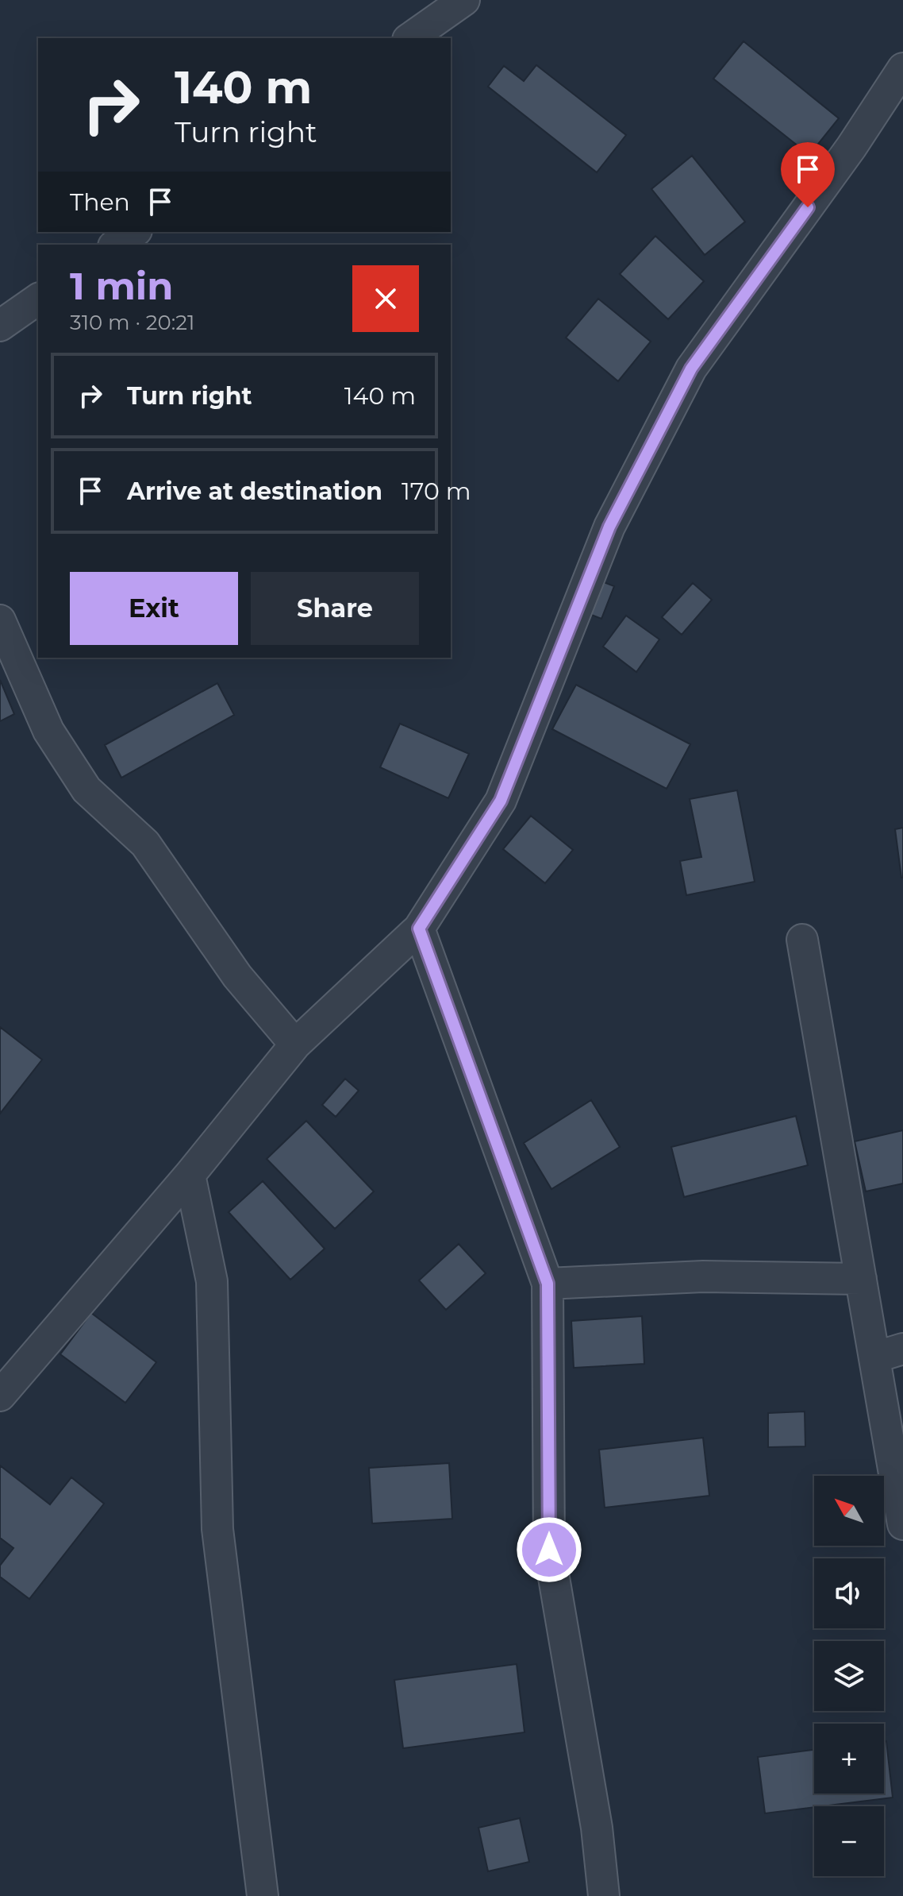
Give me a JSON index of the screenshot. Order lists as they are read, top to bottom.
{
  "north": "top left",
  "page": {
    "turn": ["140 m", "Turn right"],
    "then": "Then",
    "heading": ["1 min", "310 m · 20:21"],
    "list": [
      {
        "name": "Turn right",
        "value": "140 m"
      },
      {
        "name": "Arrive at destination",
        "value": "170 m"
      }
    ],
    "buttons": ["Exit", "Share"],
    "map_buttons": ["+", "−"]
  }
}
